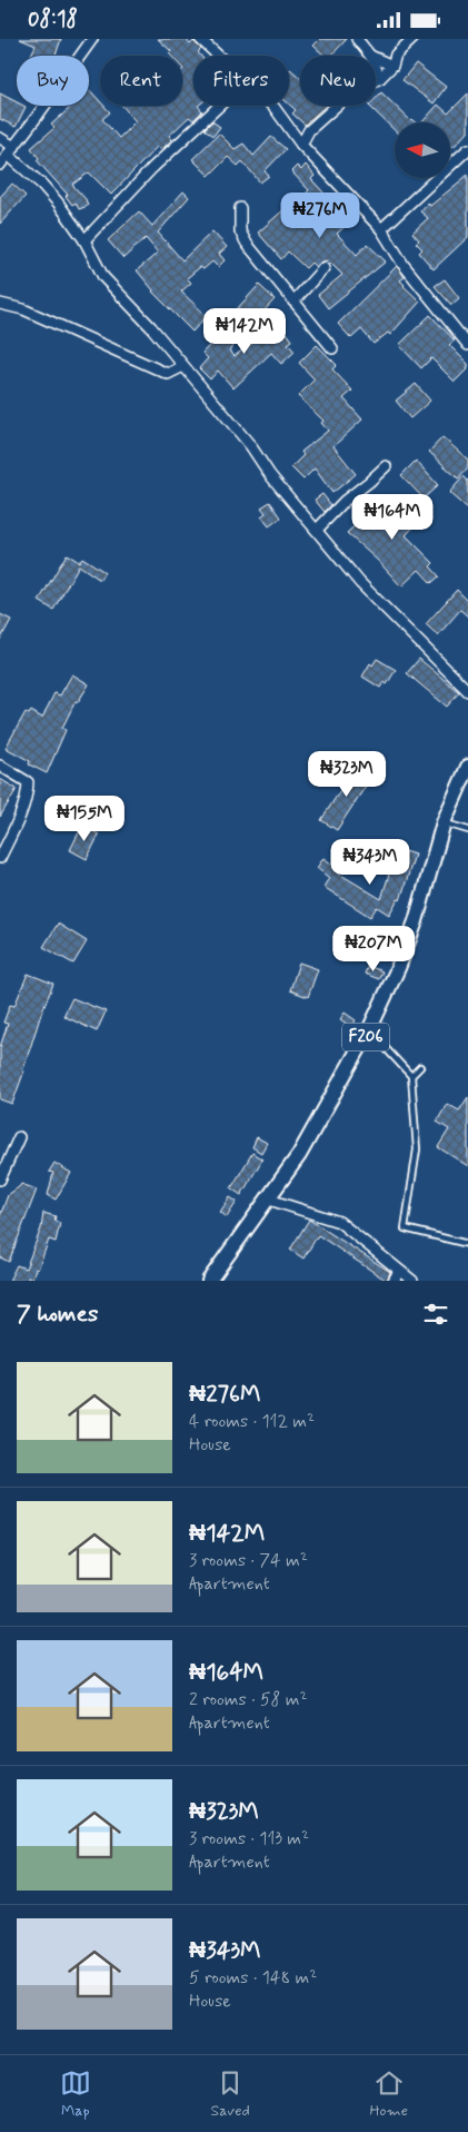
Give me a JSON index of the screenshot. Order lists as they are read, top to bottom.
{
  "streets": {
    "main road": ["F206"]
  },
  "north": "left",
  "page": {
    "status": "08:18",
    "chip": [
      "Buy",
      "Rent",
      "Filters",
      "New"
    ],
    "price": [
      "₦276M",
      "₦142M",
      "₦164M",
      "₦323M",
      "₦155M",
      "₦343M",
      "₦207M"
    ],
    "heading": "7 homes",
    "list": [
      {
        "name": "₦276M",
        "note": "4 rooms · 112 m² · House"
      },
      {
        "name": "₦142M",
        "note": "3 rooms · 74 m² · Apartment"
      },
      {
        "name": "₦164M",
        "note": "2 rooms · 58 m² · Apartment"
      },
      {
        "name": "₦323M",
        "note": "3 rooms · 113 m² · Apartment"
      },
      {
        "name": "₦343M",
        "note": "5 rooms · 148 m² · House"
      }
    ],
    "tabs": ["Map", "Saved", "Home"]
  }
}
